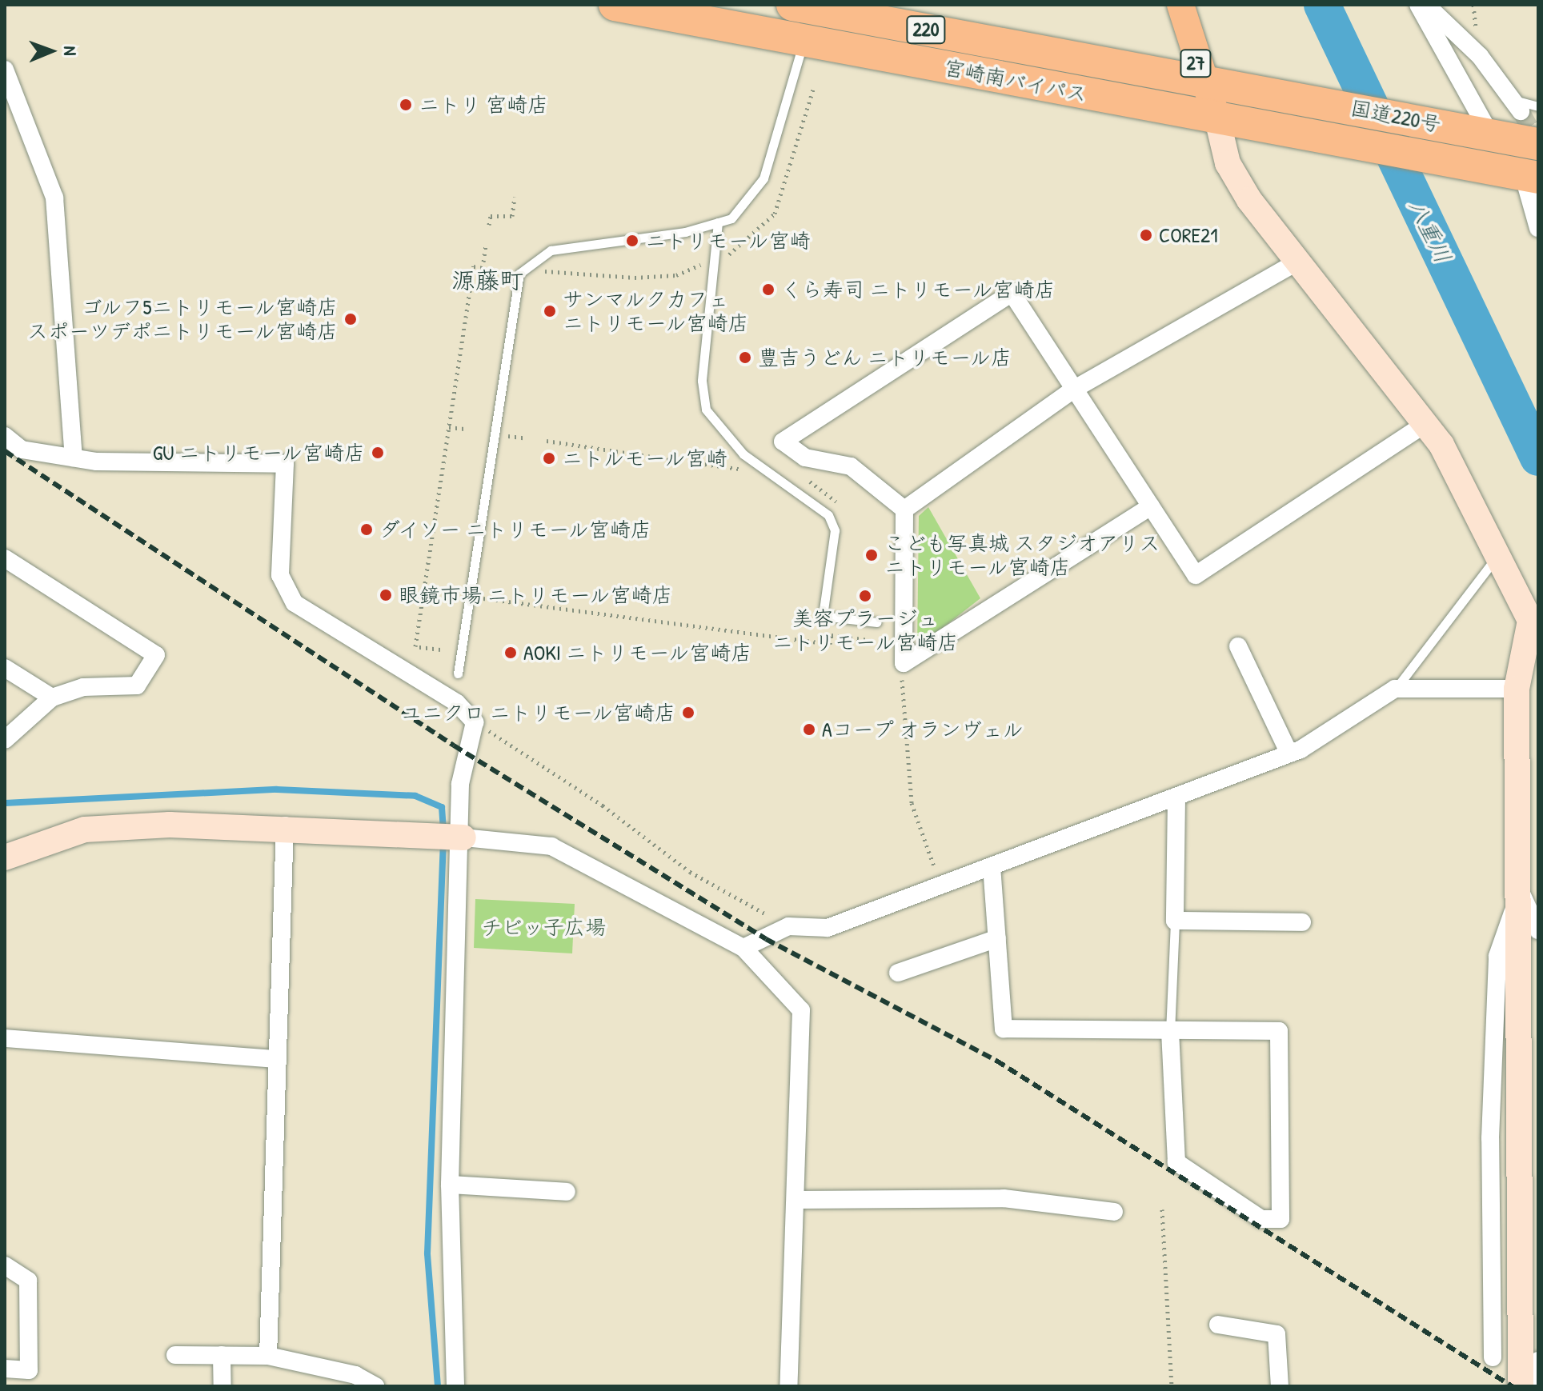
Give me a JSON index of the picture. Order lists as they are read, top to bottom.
{
  "streets": {
    "highway": ["220", "宮崎南バイパス", "国道220号"],
    "main road": ["27"]
  },
  "crossings": [
    ["27", "宮崎南バイパス"],
    ["宮崎南バイパス", "国道220号"]
  ],
  "districts": ["源藤町"],
  "water": ["八重川"],
  "parks": ["チビッ子広場"],
  "places": [
    "ニトリ 宮崎店",
    "CORE21",
    "ニトリモール宮崎",
    "くら寿司 ニトリモール宮崎店",
    "サンマルクカフェ ニトリモール宮崎店",
    "ゴルフ5ニトリモール宮崎店 スポーツデポニトリモール宮崎店",
    "豊吉うどん ニトリモール店",
    "GU ニトリモール宮崎店",
    "ニトルモール宮崎",
    "ダイソー ニトリモール宮崎店",
    "こども写真城 スタジオアリス ニトリモール宮崎店",
    "眼鏡市場 ニトリモール宮崎店",
    "美容プラージュ ニトリモール宮崎店",
    "AOKI ニトリモール宮崎店",
    "ユニクロ ニトリモール宮崎店",
    "Aコープ オランヴェル"
  ],
  "north": "right"
}
